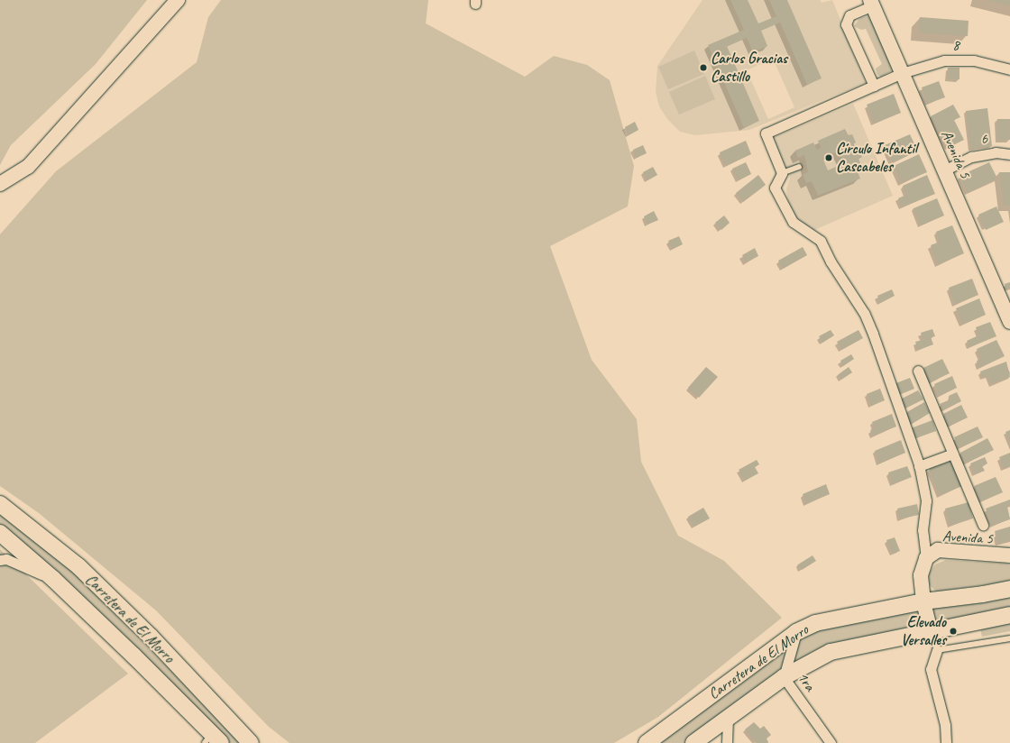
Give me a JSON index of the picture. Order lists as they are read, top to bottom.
{
  "streets": {
    "main road": ["Carretera de El Morro"],
    "street": [
      "8",
      "6",
      "Avenida 5",
      "1ra"
    ]
  },
  "crossings": [
    ["8", "Avenida 5"],
    ["6", "Avenida 5"],
    ["Avenida 5", "Carretera de El Morro"],
    ["Carretera de El Morro", "1ra"]
  ],
  "places": ["Carlos Gracias Castillo", "Círculo Infantil Cascabeles", "Elevado Versalles"]
}
